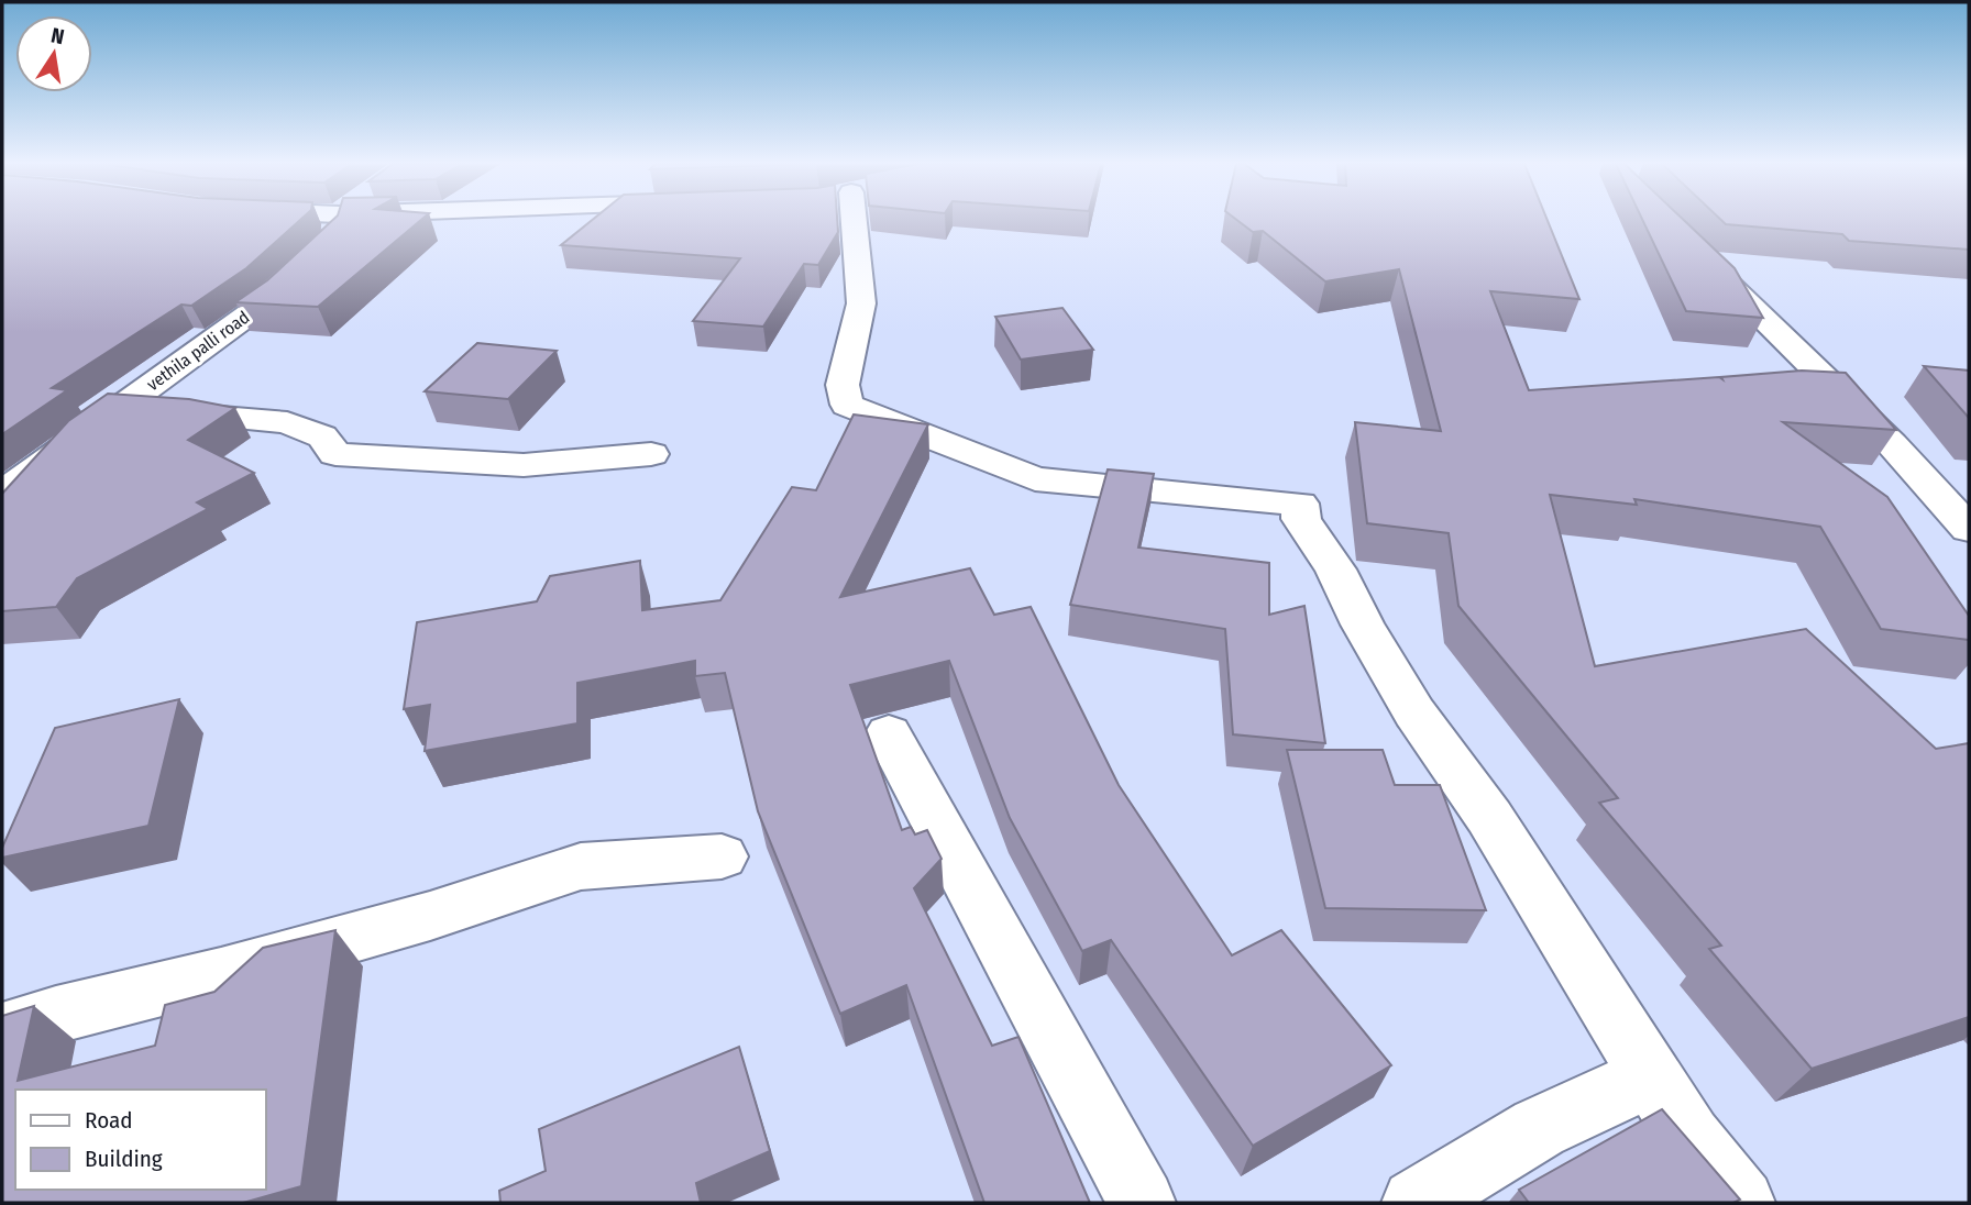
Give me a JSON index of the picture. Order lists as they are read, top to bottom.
{
  "streets": {
    "street": ["vethila palli road"]
  },
  "legend": ["Road", "Building"],
  "north": "top"
}
